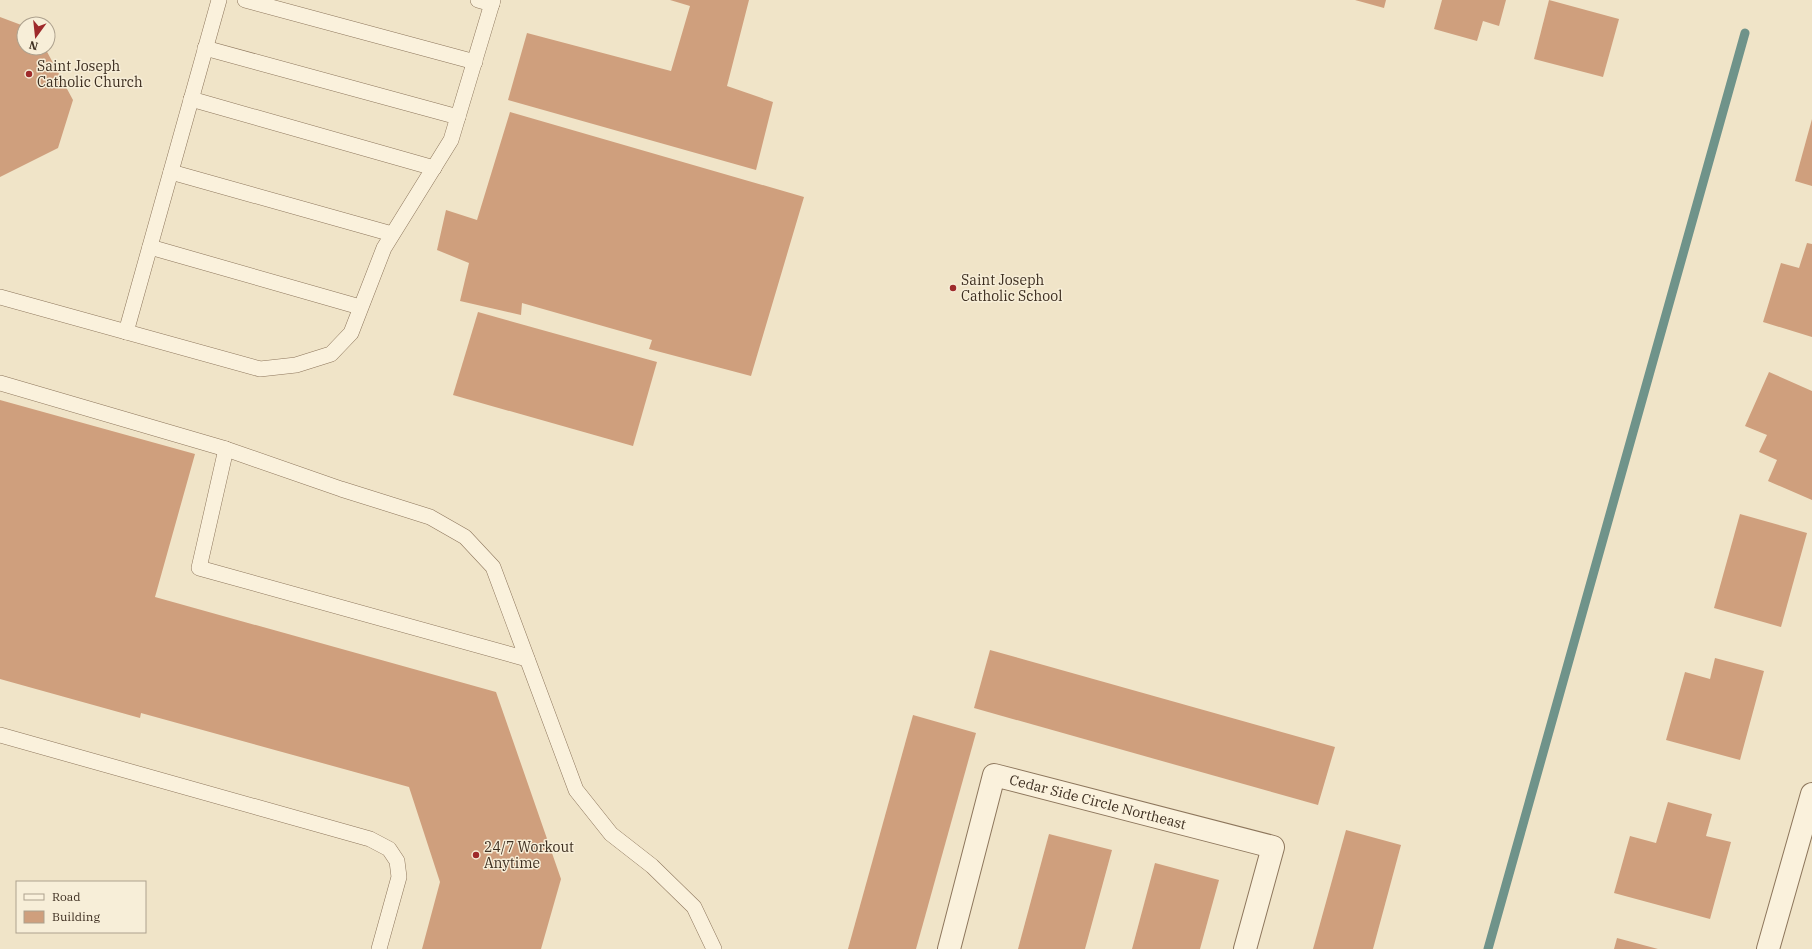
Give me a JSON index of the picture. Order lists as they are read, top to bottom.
{
  "streets": {
    "street": ["Cedar Side Circle Northeast"]
  },
  "places": ["Saint Joseph Catholic Church", "Saint Joseph Catholic School", "24/7 Workout Anytime"],
  "legend": ["Road", "Building"],
  "north": "bottom"
}
